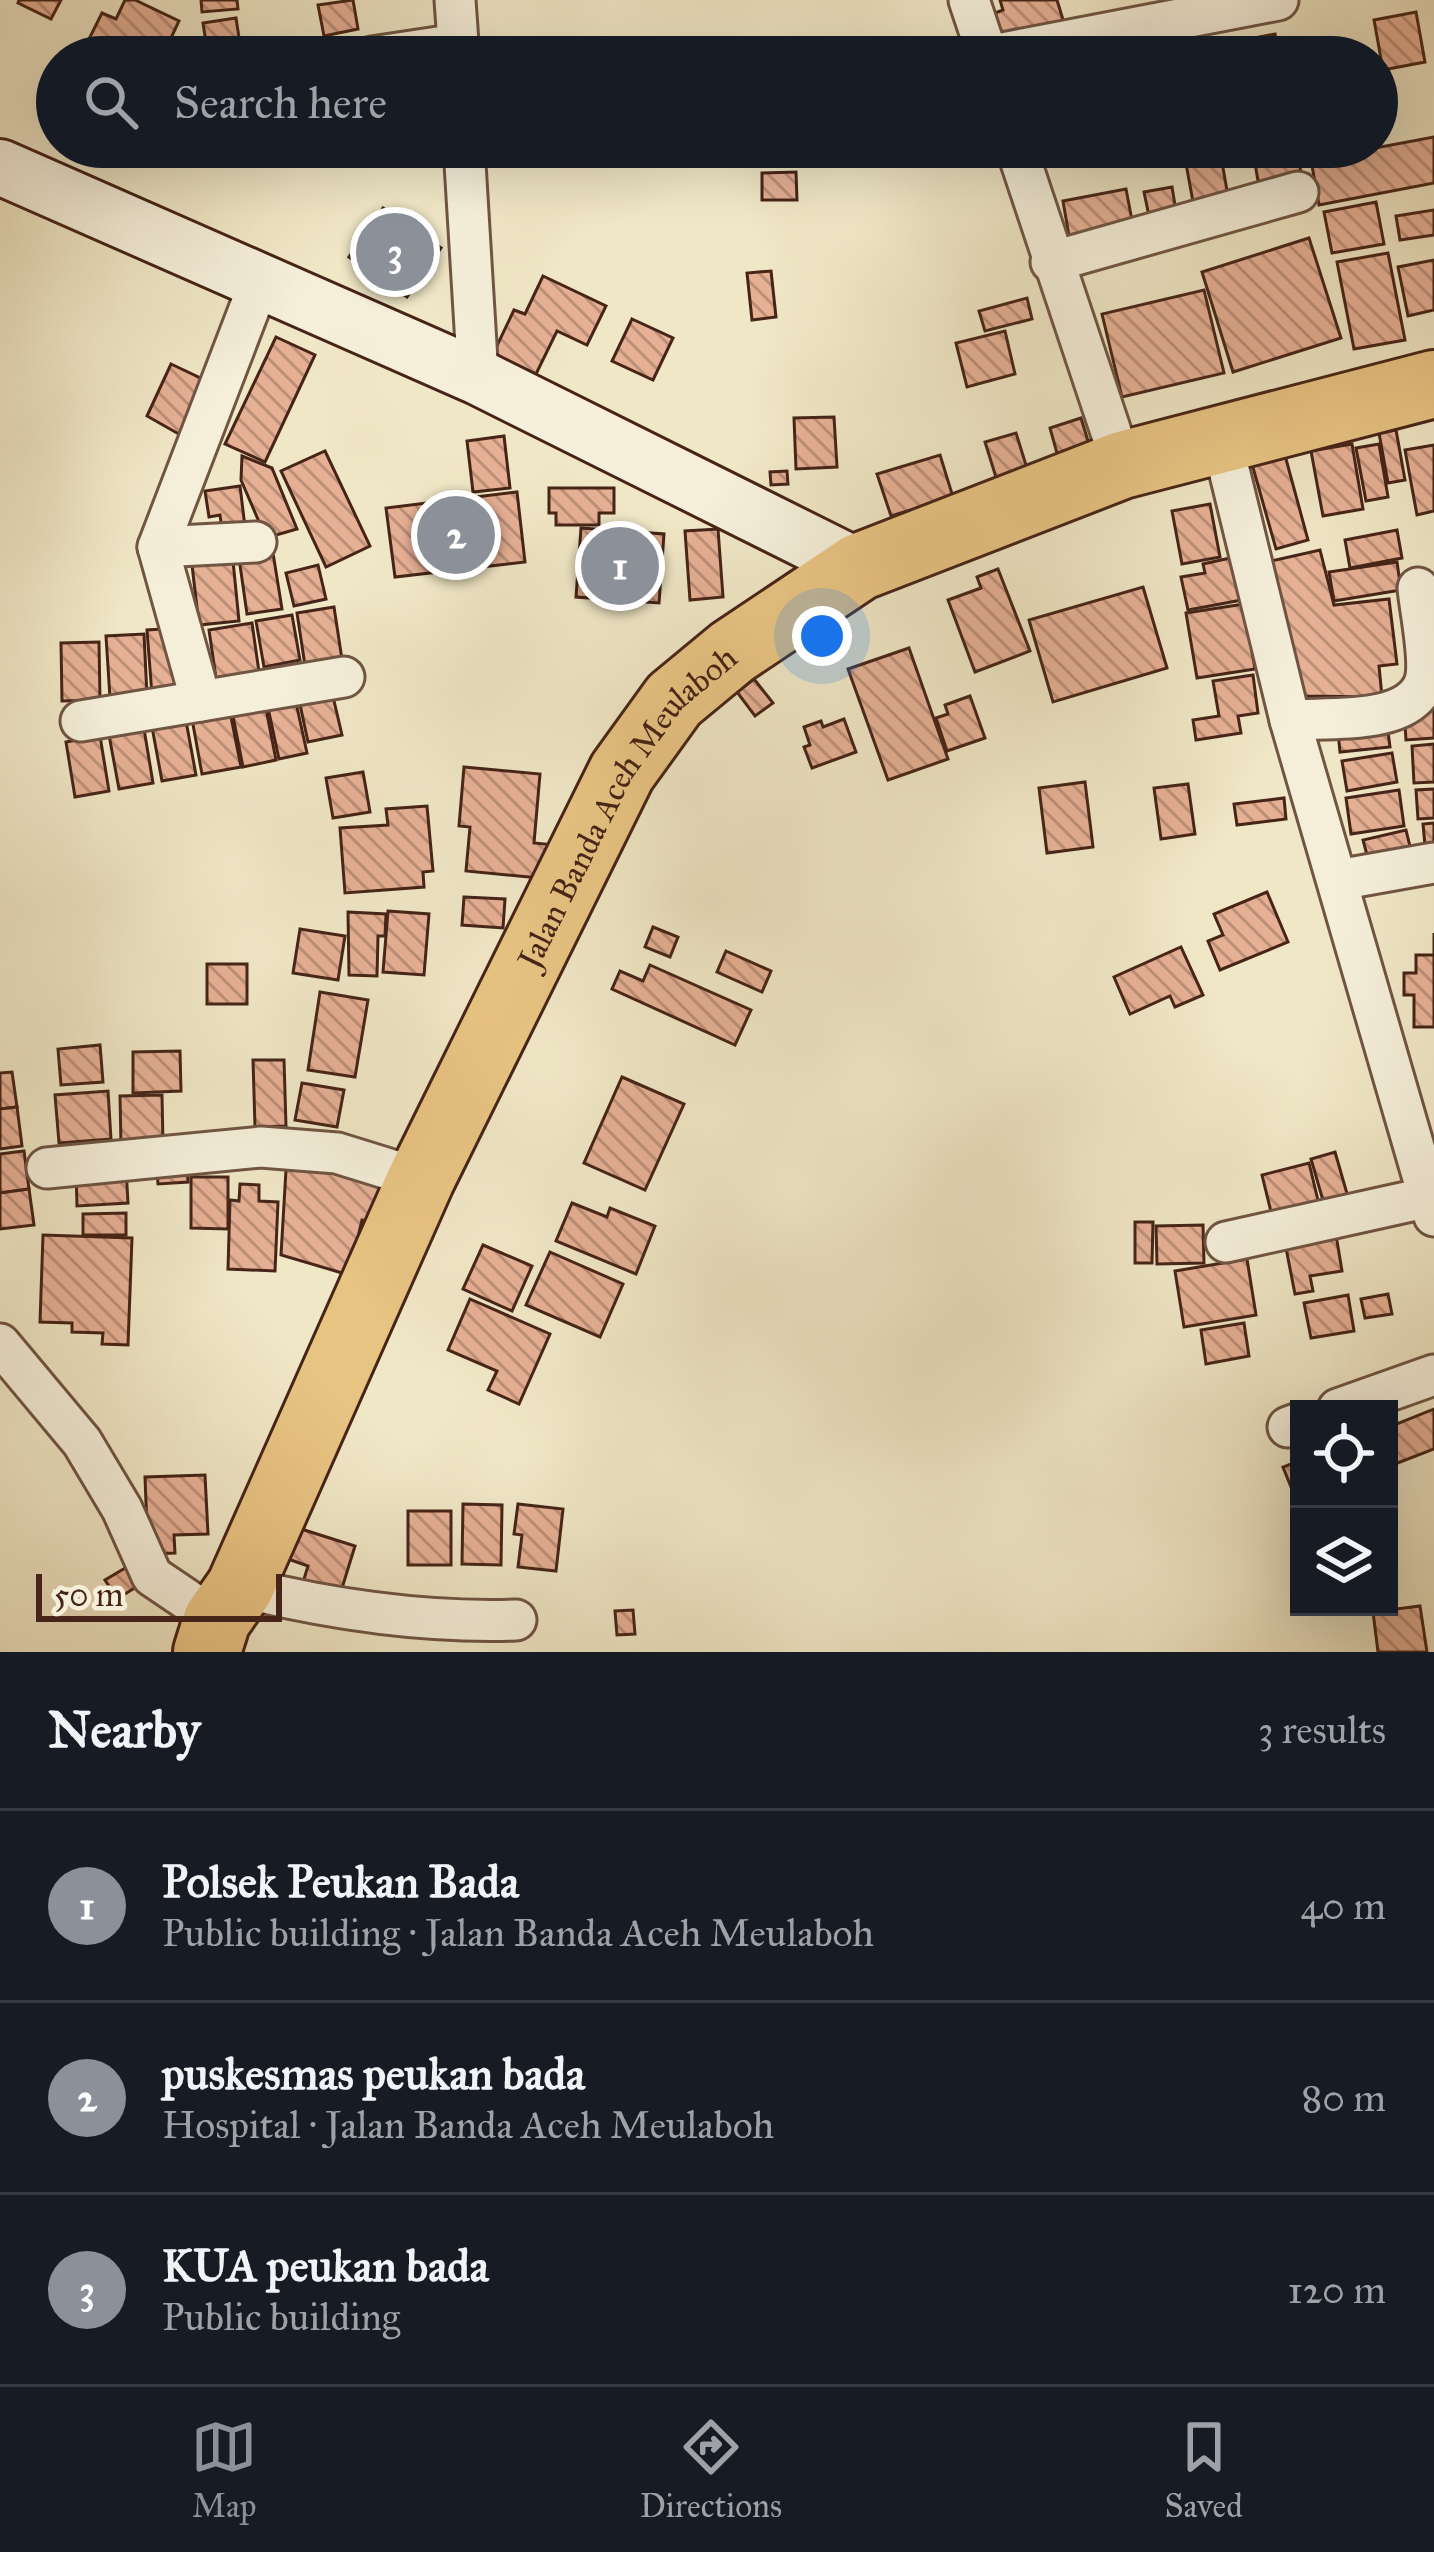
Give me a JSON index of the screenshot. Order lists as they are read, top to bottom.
{
  "streets": {
    "highway": ["Jalan Banda Aceh Meulaboh"]
  },
  "scale_bar": "50 m",
  "page": {
    "search": "Search here",
    "pins": ["3", "2", "1"],
    "scale": "50 m",
    "heading": ["Nearby", "3 results"],
    "list": [
      {
        "mark": "1",
        "name": "Polsek Peukan Bada",
        "note": "Public building · Jalan Banda Aceh Meulaboh",
        "value": "40 m"
      },
      {
        "mark": "2",
        "name": "puskesmas peukan bada",
        "note": "Hospital · Jalan Banda Aceh Meulaboh",
        "value": "80 m"
      },
      {
        "mark": "3",
        "name": "KUA peukan bada",
        "note": "Public building",
        "value": "120 m"
      }
    ],
    "nav": ["Map", "Directions", "Saved"]
  }
}
